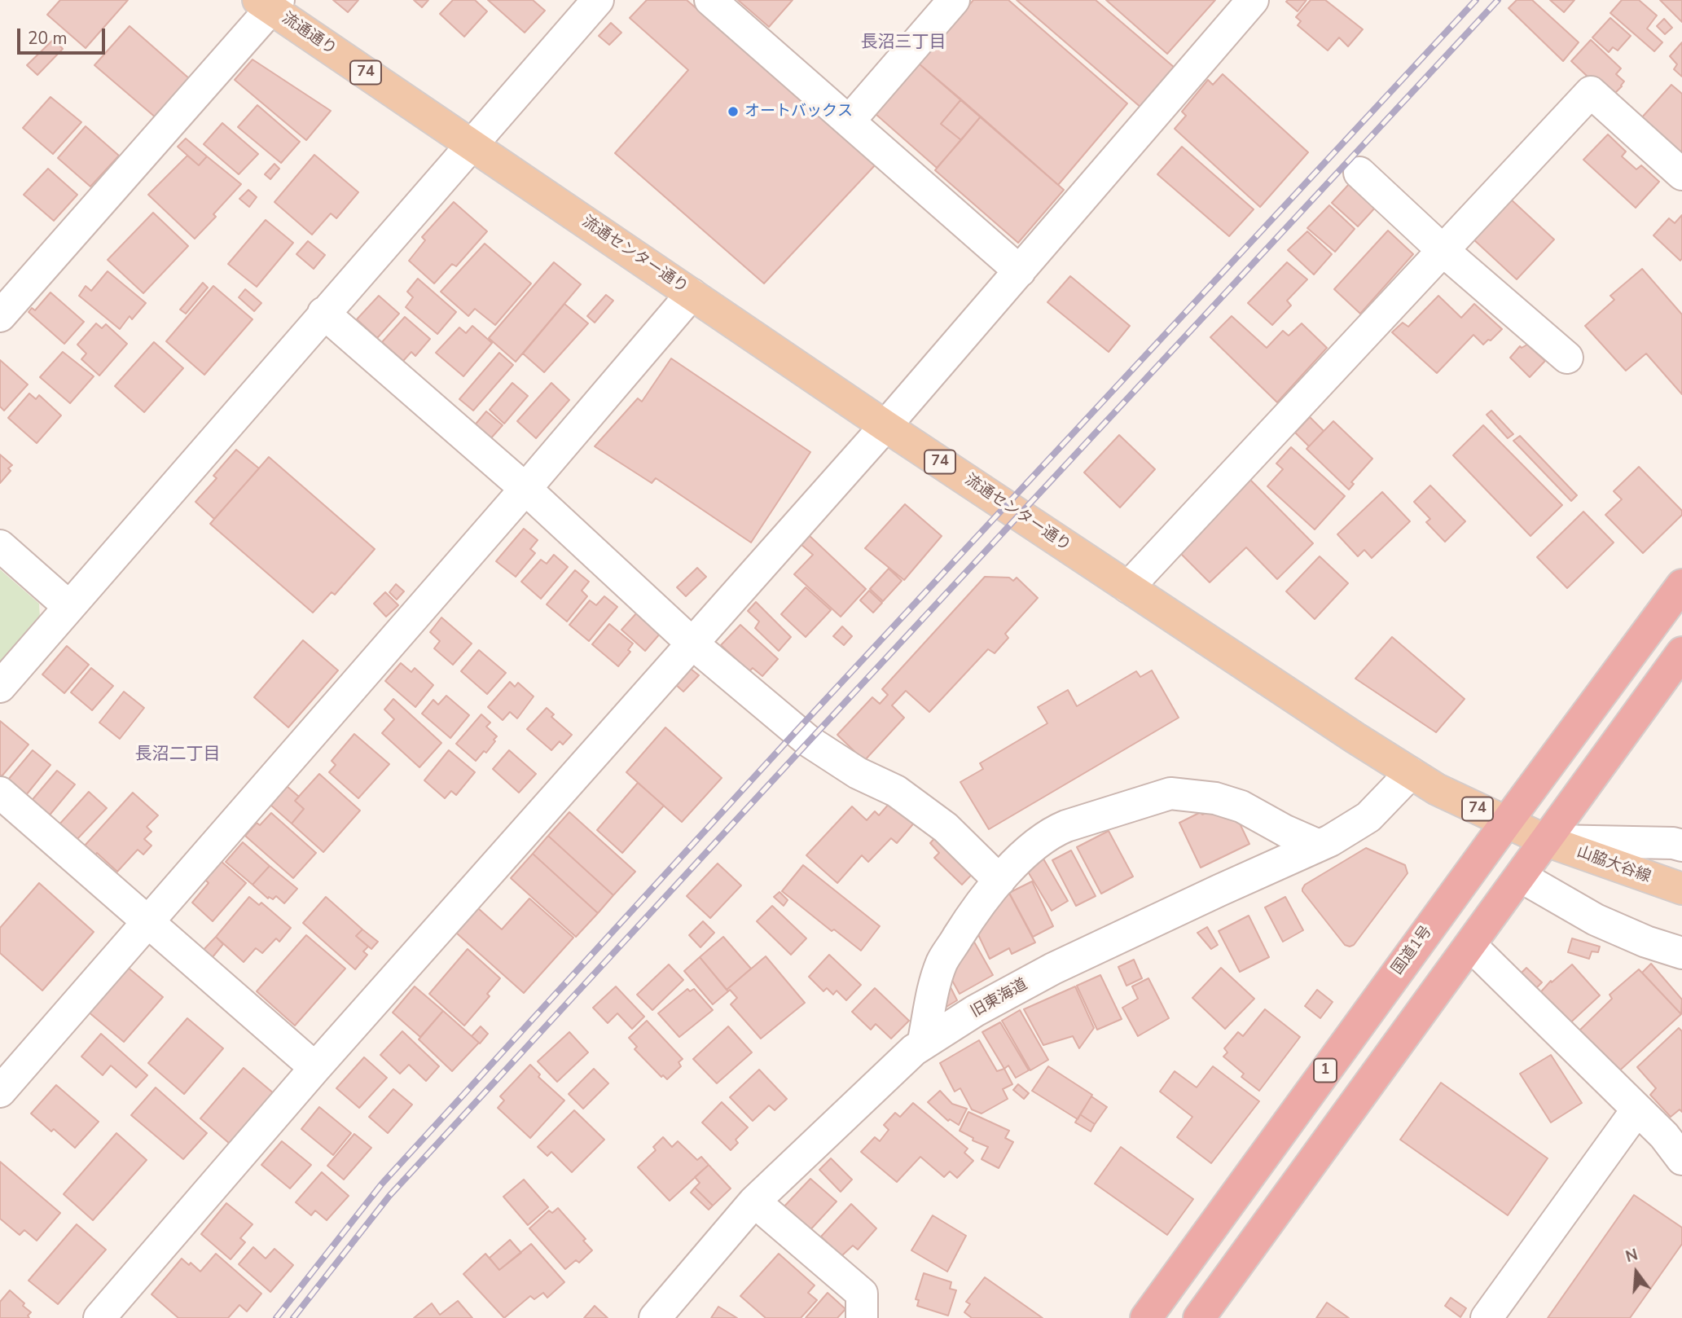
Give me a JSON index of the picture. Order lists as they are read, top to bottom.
{
  "streets": {
    "highway": ["国道1号", "1"],
    "main road": [
      "流通通り",
      "74",
      "流通センター通り",
      "山脇大谷線"
    ],
    "street": ["旧東海道"]
  },
  "crossings": [
    ["流通通り", "流通センター通り"],
    ["流通センター通り", "山脇大谷線"],
    ["流通センター通り", "国道1号"],
    ["流通センター通り", "旧東海道"]
  ],
  "districts": ["長沼三丁目", "長沼二丁目"],
  "places": ["オートバックス"],
  "scale_bar": "20 m",
  "north": "top"
}
